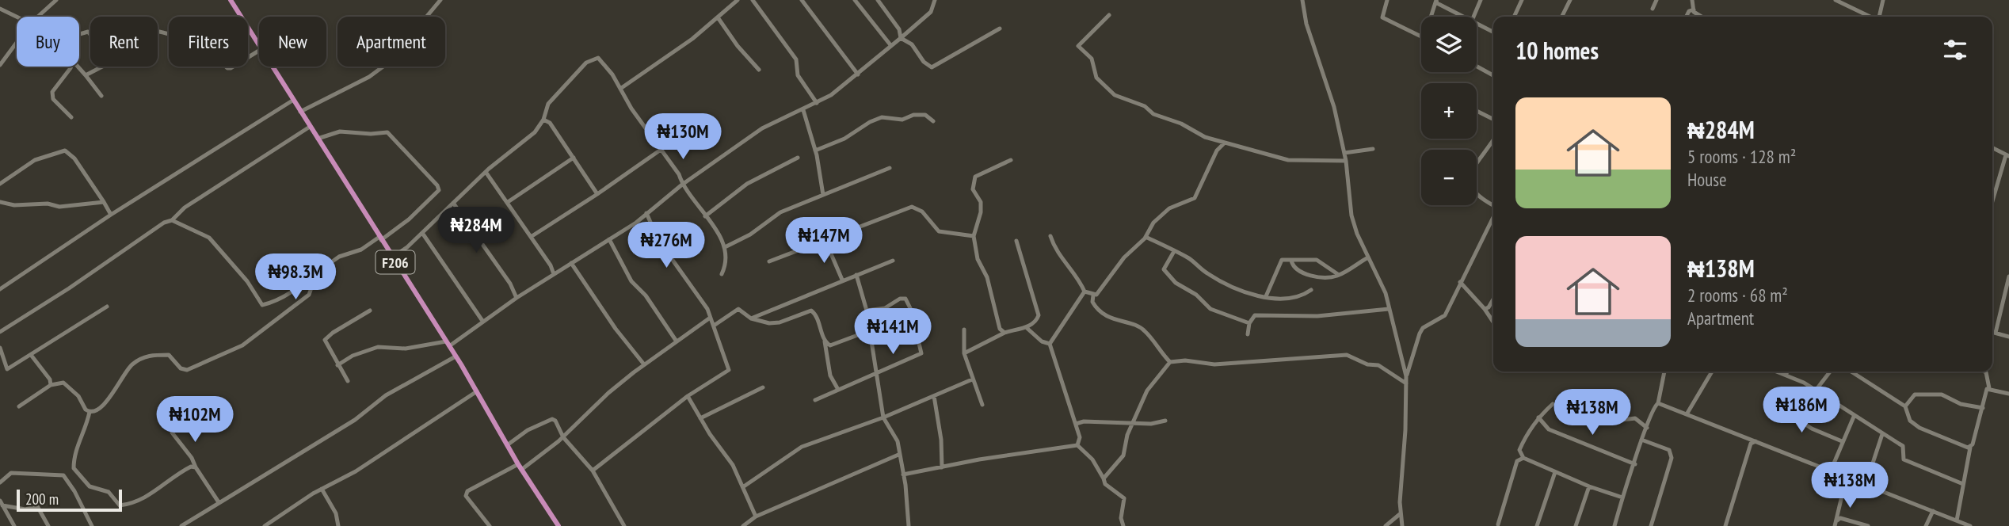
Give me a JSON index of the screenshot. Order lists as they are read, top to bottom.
{
  "streets": {
    "main road": ["F206"]
  },
  "scale_bar": "200 m",
  "page": {
    "map_buttons": ["+", "−"],
    "chip": [
      "Buy",
      "Rent",
      "Filters",
      "New",
      "Apartment"
    ],
    "heading": "10 homes",
    "list": [
      {
        "name": "₦284M",
        "note": "5 rooms · 128 m² · House"
      },
      {
        "name": "₦138M",
        "note": "2 rooms · 68 m² · Apartment"
      }
    ],
    "price": [
      "₦130M",
      "₦284M",
      "₦147M",
      "₦276M",
      "₦98.3M",
      "₦141M",
      "₦186M",
      "₦138M",
      "₦102M",
      "₦138M"
    ],
    "scale": "200 m"
  }
}
